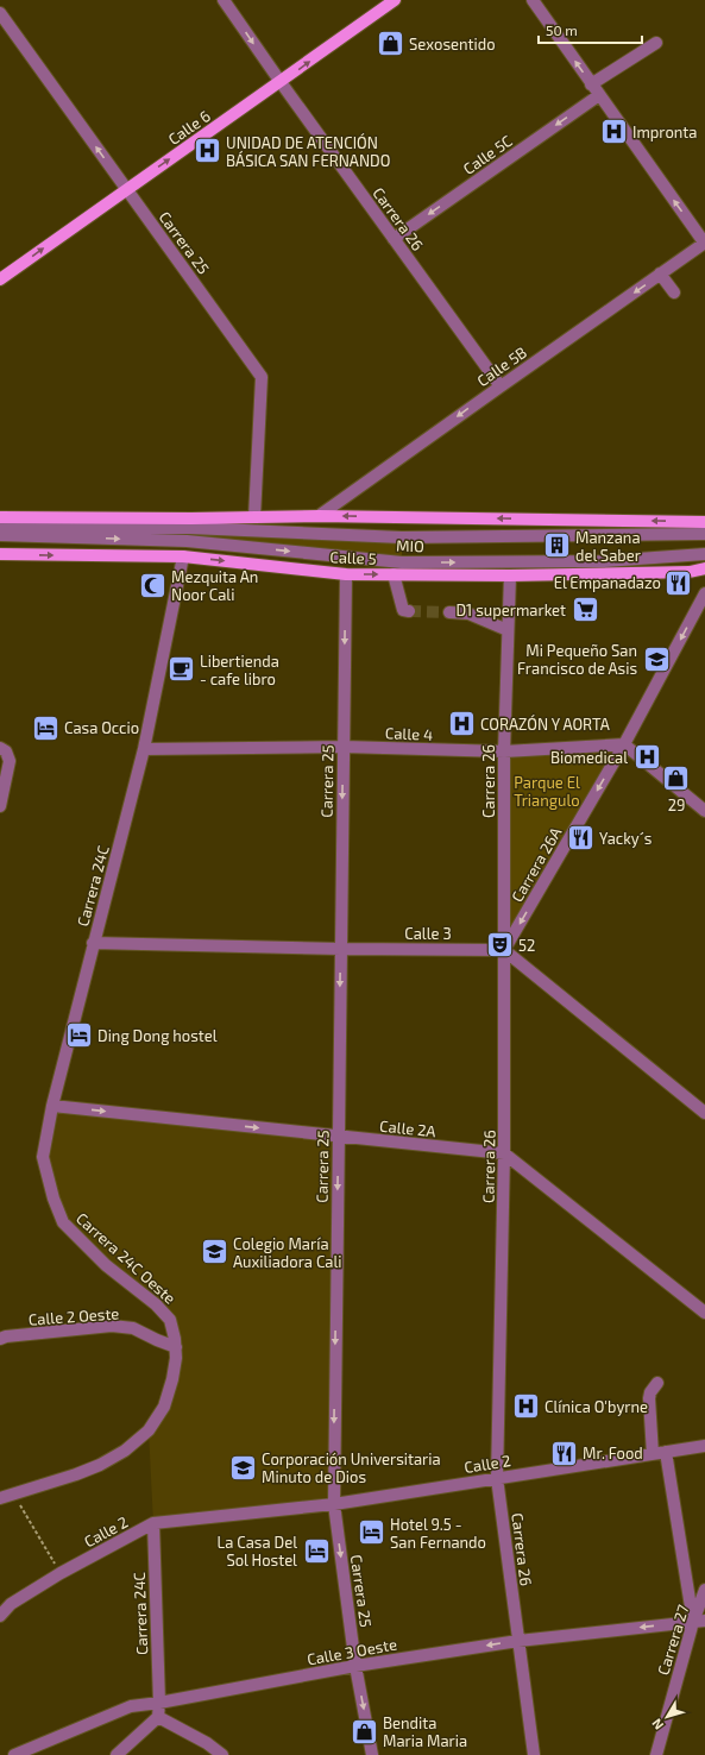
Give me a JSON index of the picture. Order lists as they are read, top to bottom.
{
  "streets": {
    "main road": ["Calle 6", "Calle 5"],
    "street": [
      "Calle 5C",
      "Carrera 26",
      "Carrera 25",
      "Calle 5B",
      "MIO",
      "Calle 4",
      "Carrera 26A",
      "Carrera 24C",
      "Calle 3",
      "Calle 2A",
      "Carrera 24C Oeste",
      "Calle 2 Oeste",
      "Calle 2",
      "Carrera 27",
      "Calle 3 Oeste"
    ]
  },
  "crossings": [
    ["Calle 6", "Carrera 26"],
    ["Calle 6", "Carrera 25"],
    ["Calle 5C", "Carrera 26"],
    ["Carrera 26", "Calle 5B"],
    ["Carrera 26", "Calle 5"],
    ["Carrera 26", "Calle 4"],
    ["Carrera 26", "Carrera 26A"],
    ["Carrera 26", "Calle 3"],
    ["Carrera 26", "Calle 2A"],
    ["Carrera 26", "Calle 2"],
    ["Carrera 26", "Calle 3 Oeste"],
    ["Carrera 25", "Calle 5"],
    ["Carrera 25", "Calle 4"],
    ["Carrera 25", "Calle 3"],
    ["Carrera 25", "Calle 2A"],
    ["Carrera 25", "Calle 2"],
    ["Carrera 25", "Calle 3 Oeste"],
    ["Calle 5", "Carrera 24C"],
    ["Calle 4", "Carrera 26A"],
    ["Calle 4", "Carrera 24C"],
    ["Carrera 26A", "Calle 3"],
    ["Carrera 24C", "Calle 3"],
    ["Carrera 24C", "Calle 2A"],
    ["Carrera 24C", "Carrera 24C Oeste"],
    ["Carrera 24C", "Calle 2"],
    ["Carrera 24C", "Calle 3 Oeste"],
    ["Carrera 24C Oeste", "Calle 2 Oeste"],
    ["Carrera 27", "Calle 3 Oeste"]
  ],
  "one_way": [
    "Calle 6",
    "Calle 5C",
    "Calle 5B",
    "Carrera 26A",
    "Calle 2A",
    "Calle 3 Oeste"
  ],
  "parks": ["Parque El Triangulo"],
  "places": {
    "shop": ["Sexosentido", "29", "Bendita Maria Maria"],
    "hospital": [
      "Impronta",
      "UNIDAD DE ATENCIÓN BÁSICA SAN FERNANDO",
      "CORAZÓN Y AORTA",
      "Biomedical",
      "Clínica O'byrne"
    ],
    "building": ["Manzana del Saber"],
    "restaurant": ["El Empanadazo", "Yacky´s", "Mr. Food"],
    "mosque": ["Mezquita An Noor Cali"],
    "supermarket": ["D1 supermarket"],
    "school or university": ["Mi Pequeño San Francisco de Asis", "Colegio María Auxiliadora Cali", "Corporación Universitaria Minuto de Dios"],
    "cafe": ["Libertienda - cafe libro"],
    "hotel": [
      "Casa Occio",
      "Ding Dong hostel",
      "Hotel 9.5 - San Fernando",
      "La Casa Del Sol Hostel"
    ],
    "theatre": ["52"]
  },
  "scale_bar": "50 m",
  "north": "bottom left"
}
